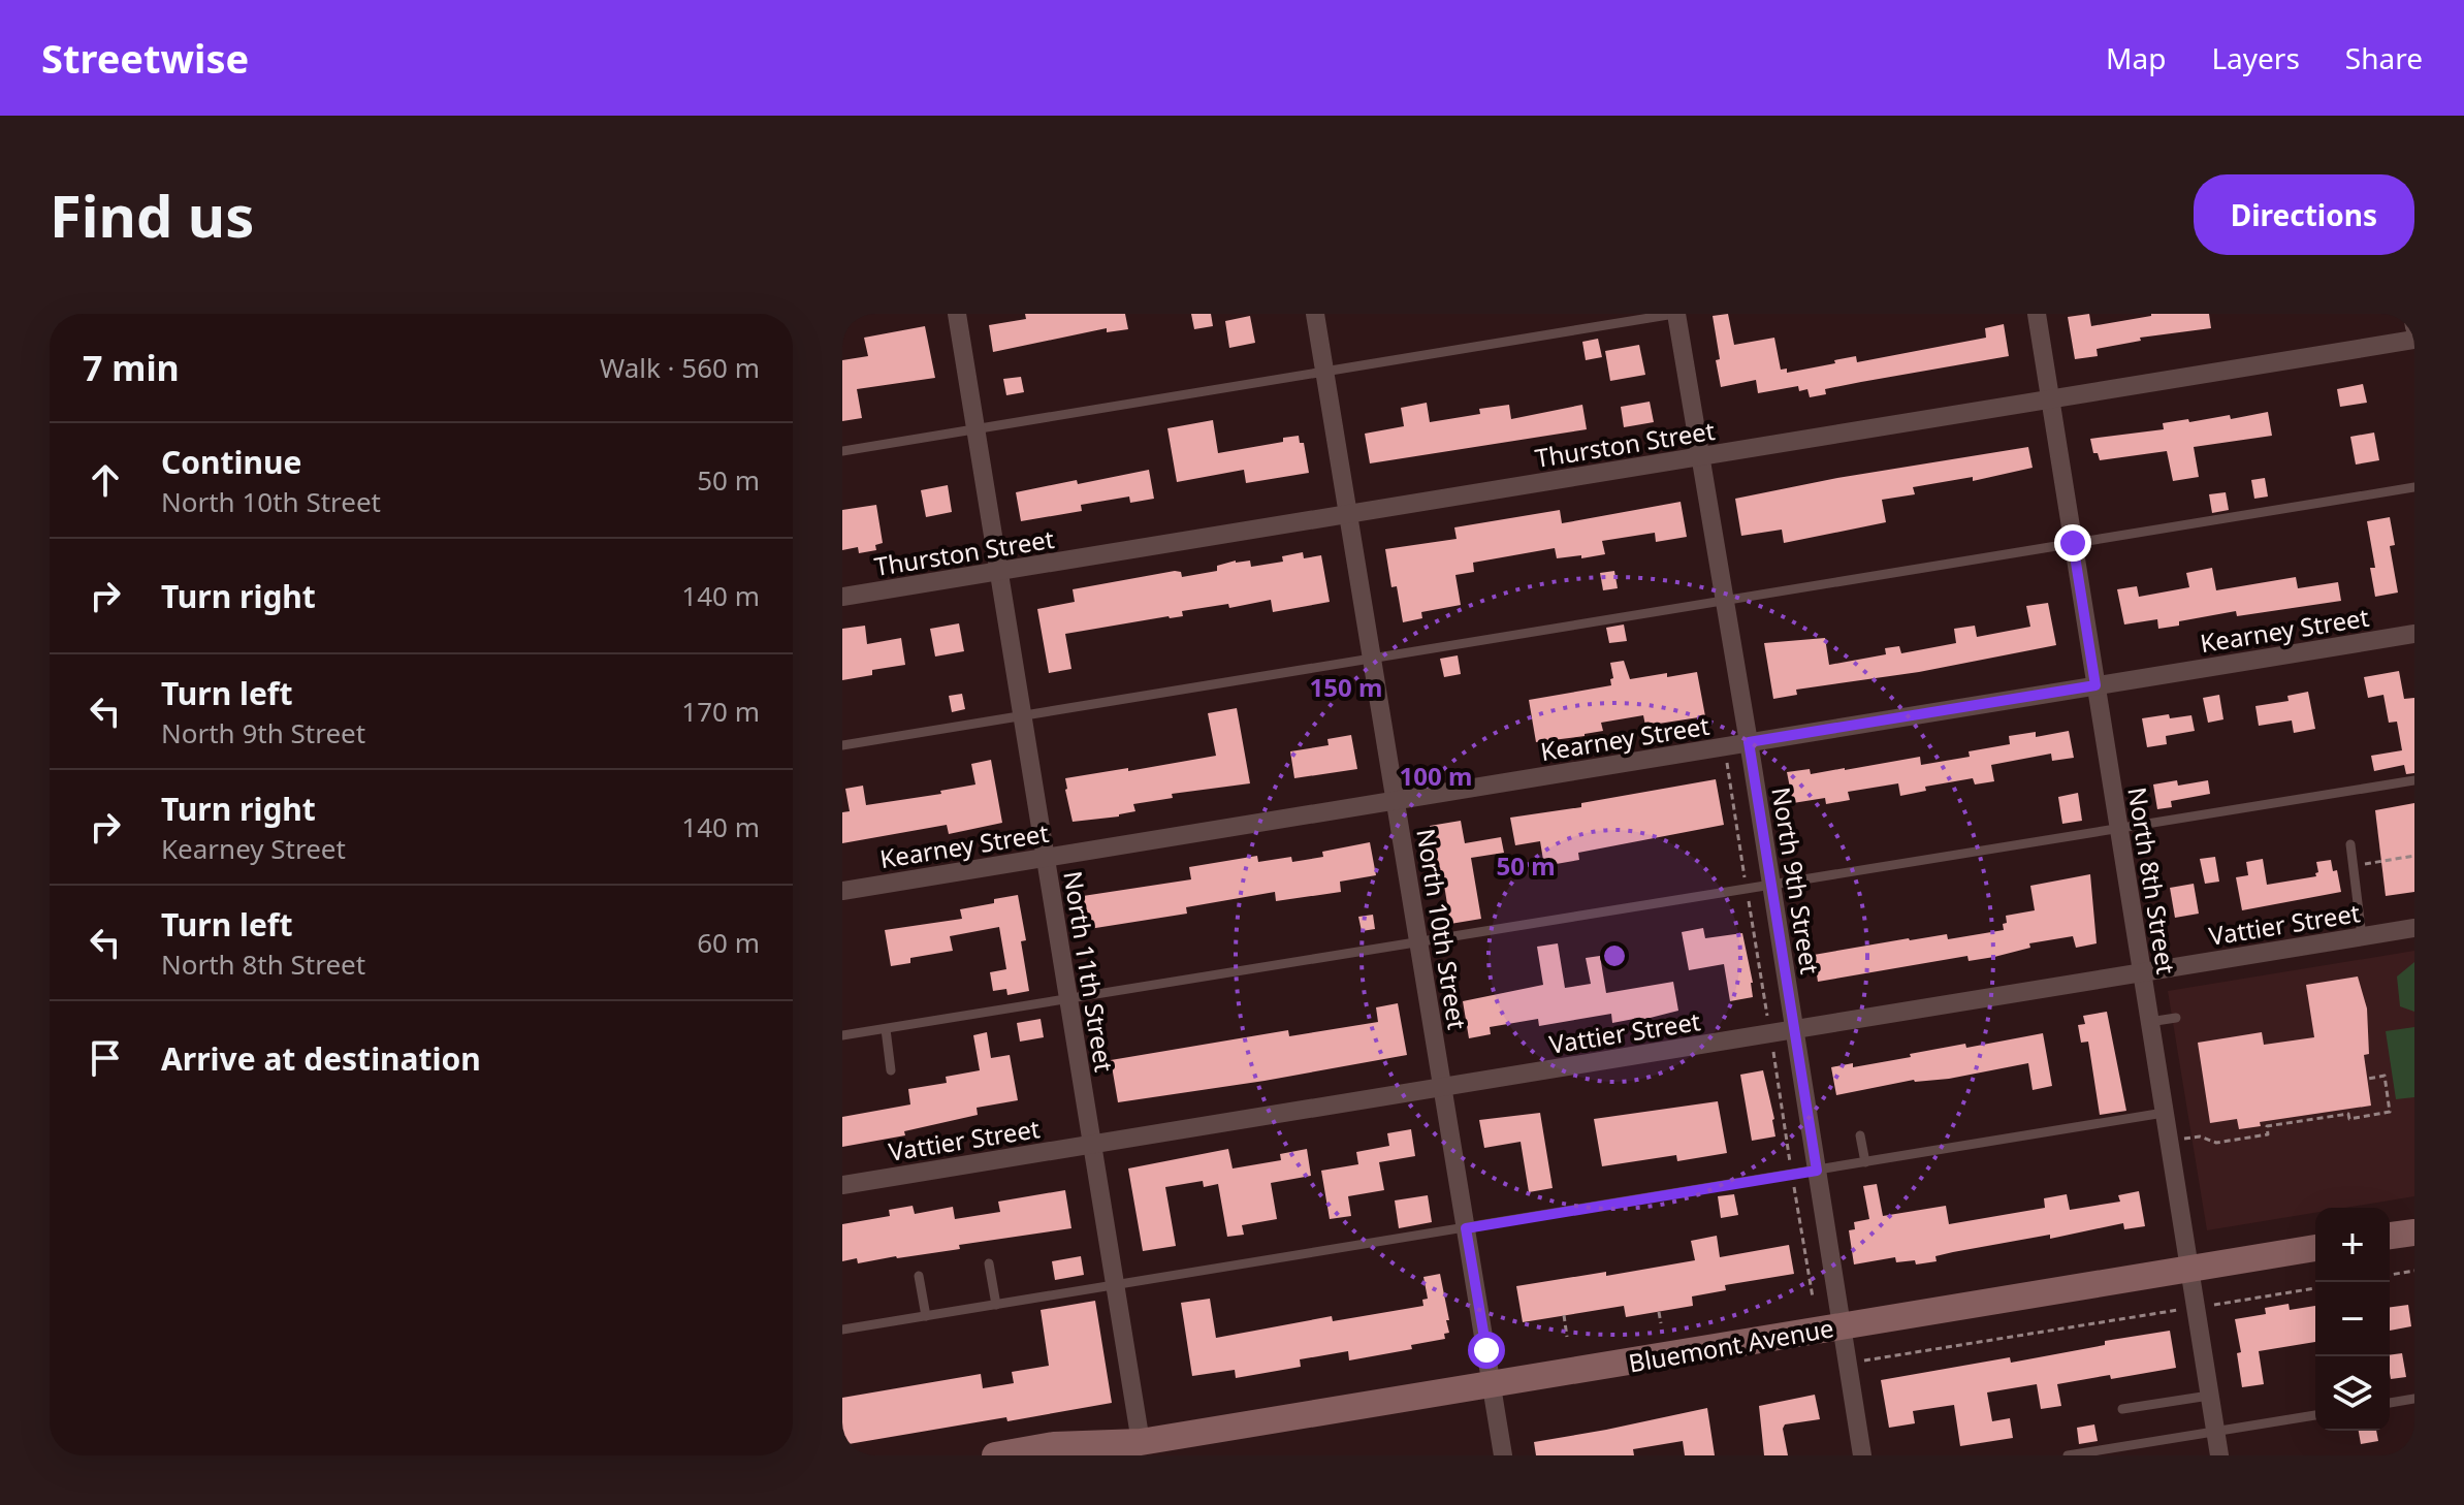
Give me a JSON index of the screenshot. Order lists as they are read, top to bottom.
{
  "streets": {
    "main road": ["Bluemont Avenue"],
    "street": [
      "Thurston Street",
      "Kearney Street",
      "North 9th Street",
      "North 8th Street",
      "Vattier Street",
      "North 10th Street",
      "North 11th Street"
    ]
  },
  "crossings": [
    ["Thurston Street", "North 9th Street"],
    ["Thurston Street", "North 8th Street"],
    ["Thurston Street", "North 10th Street"],
    ["Thurston Street", "North 11th Street"],
    ["Kearney Street", "North 9th Street"],
    ["Kearney Street", "North 8th Street"],
    ["Kearney Street", "North 10th Street"],
    ["Kearney Street", "North 11th Street"],
    ["North 9th Street", "Vattier Street"],
    ["North 9th Street", "Bluemont Avenue"],
    ["North 8th Street", "Vattier Street"],
    ["North 8th Street", "Bluemont Avenue"],
    ["Vattier Street", "North 10th Street"],
    ["Vattier Street", "North 11th Street"],
    ["North 10th Street", "Bluemont Avenue"],
    ["North 11th Street", "Bluemont Avenue"]
  ],
  "page": {
    "header": "Streetwise",
    "nav": ["Map", "Layers", "Share"],
    "buttons": "Directions",
    "title": "Find us",
    "heading": ["7 min", "Walk · 560 m"],
    "list": [
      ["Continue", "North 10th Street", "50 m"],
      ["Turn right", "140 m"],
      ["Turn left", "North 9th Street", "170 m"],
      ["Turn right", "Kearney Street", "140 m"],
      ["Turn left", "North 8th Street", "60 m"],
      "Arrive at destination"
    ],
    "map_buttons": ["+", "−"]
  },
  "rings": ["150 m", "100 m", "50 m"]
}
